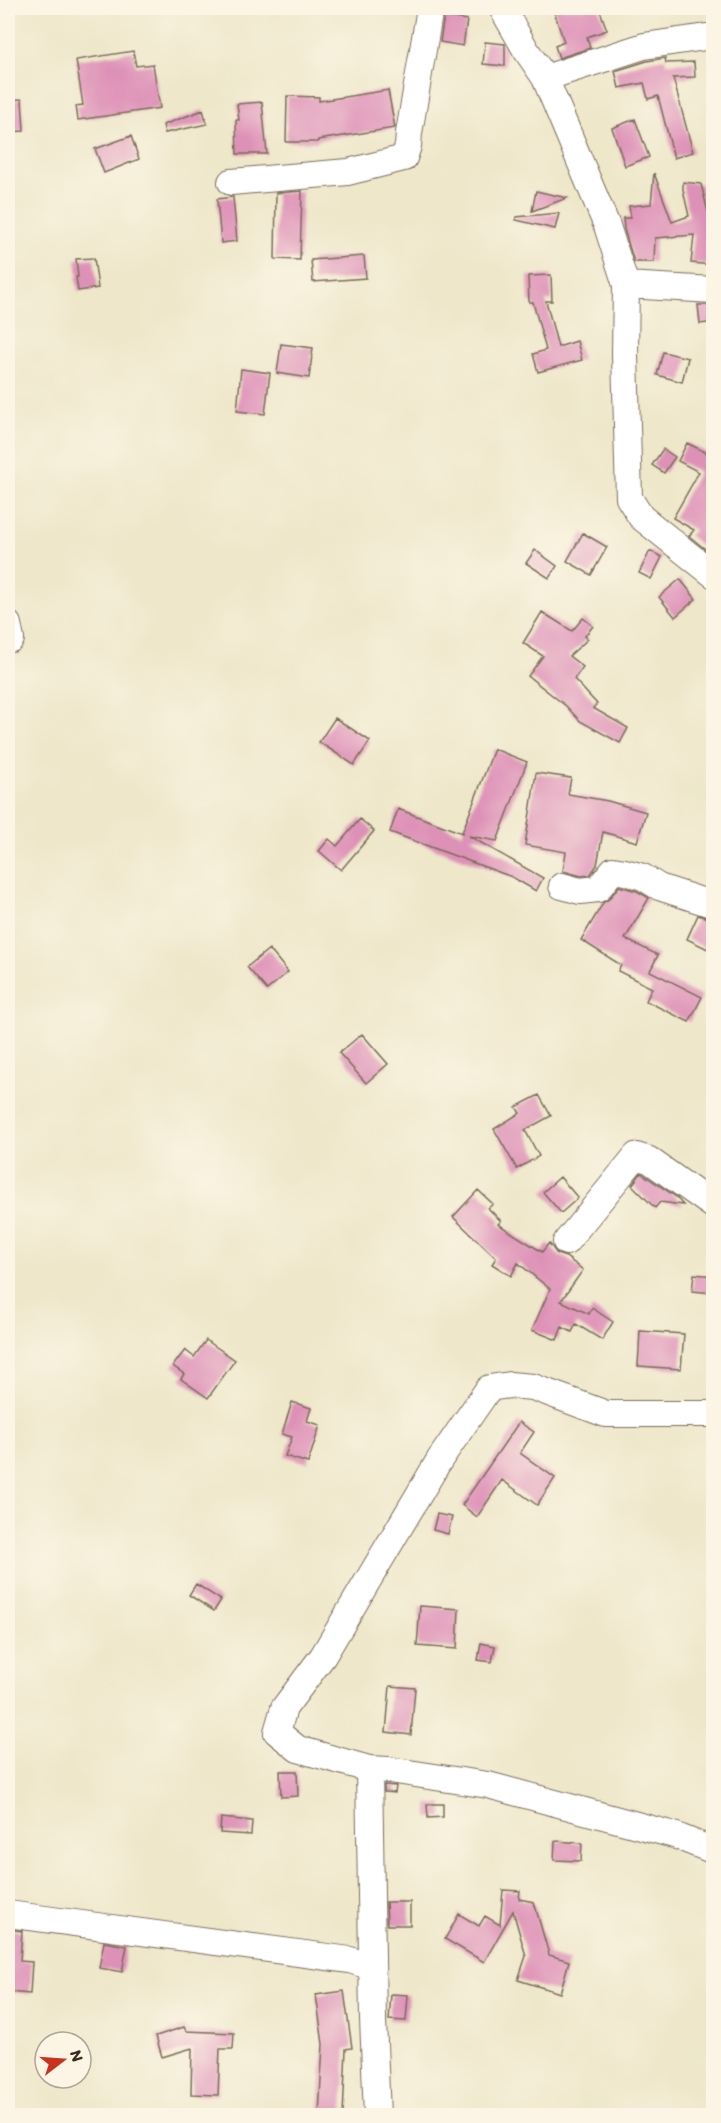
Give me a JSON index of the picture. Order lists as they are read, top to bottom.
{
  "north": "right"
}
